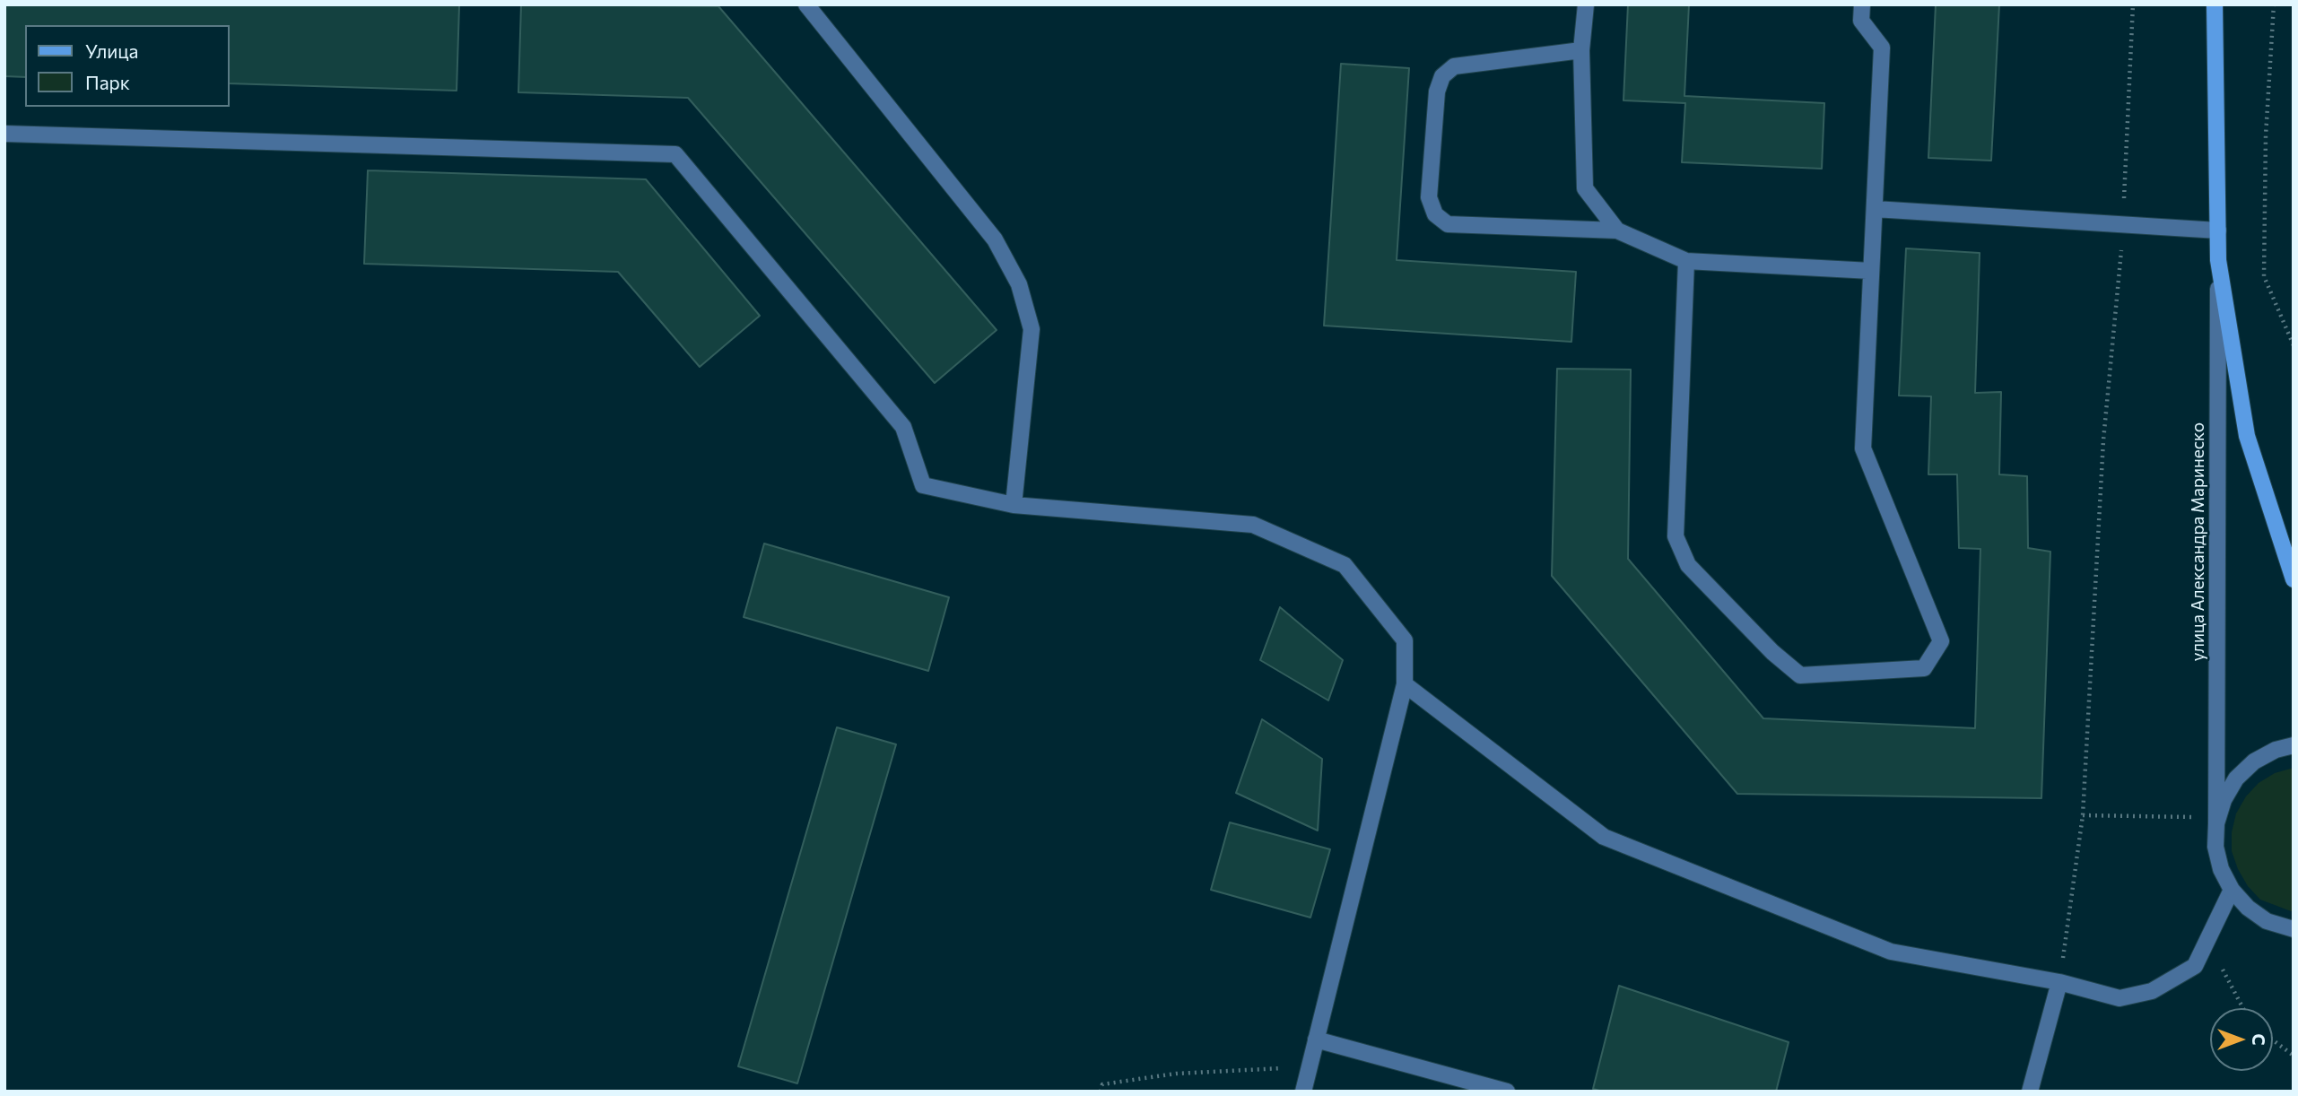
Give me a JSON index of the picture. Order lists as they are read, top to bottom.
{
  "streets": {
    "main road": ["улица Александра Маринеско"]
  },
  "legend": ["Улица", "Парк"],
  "north": "right"
}
